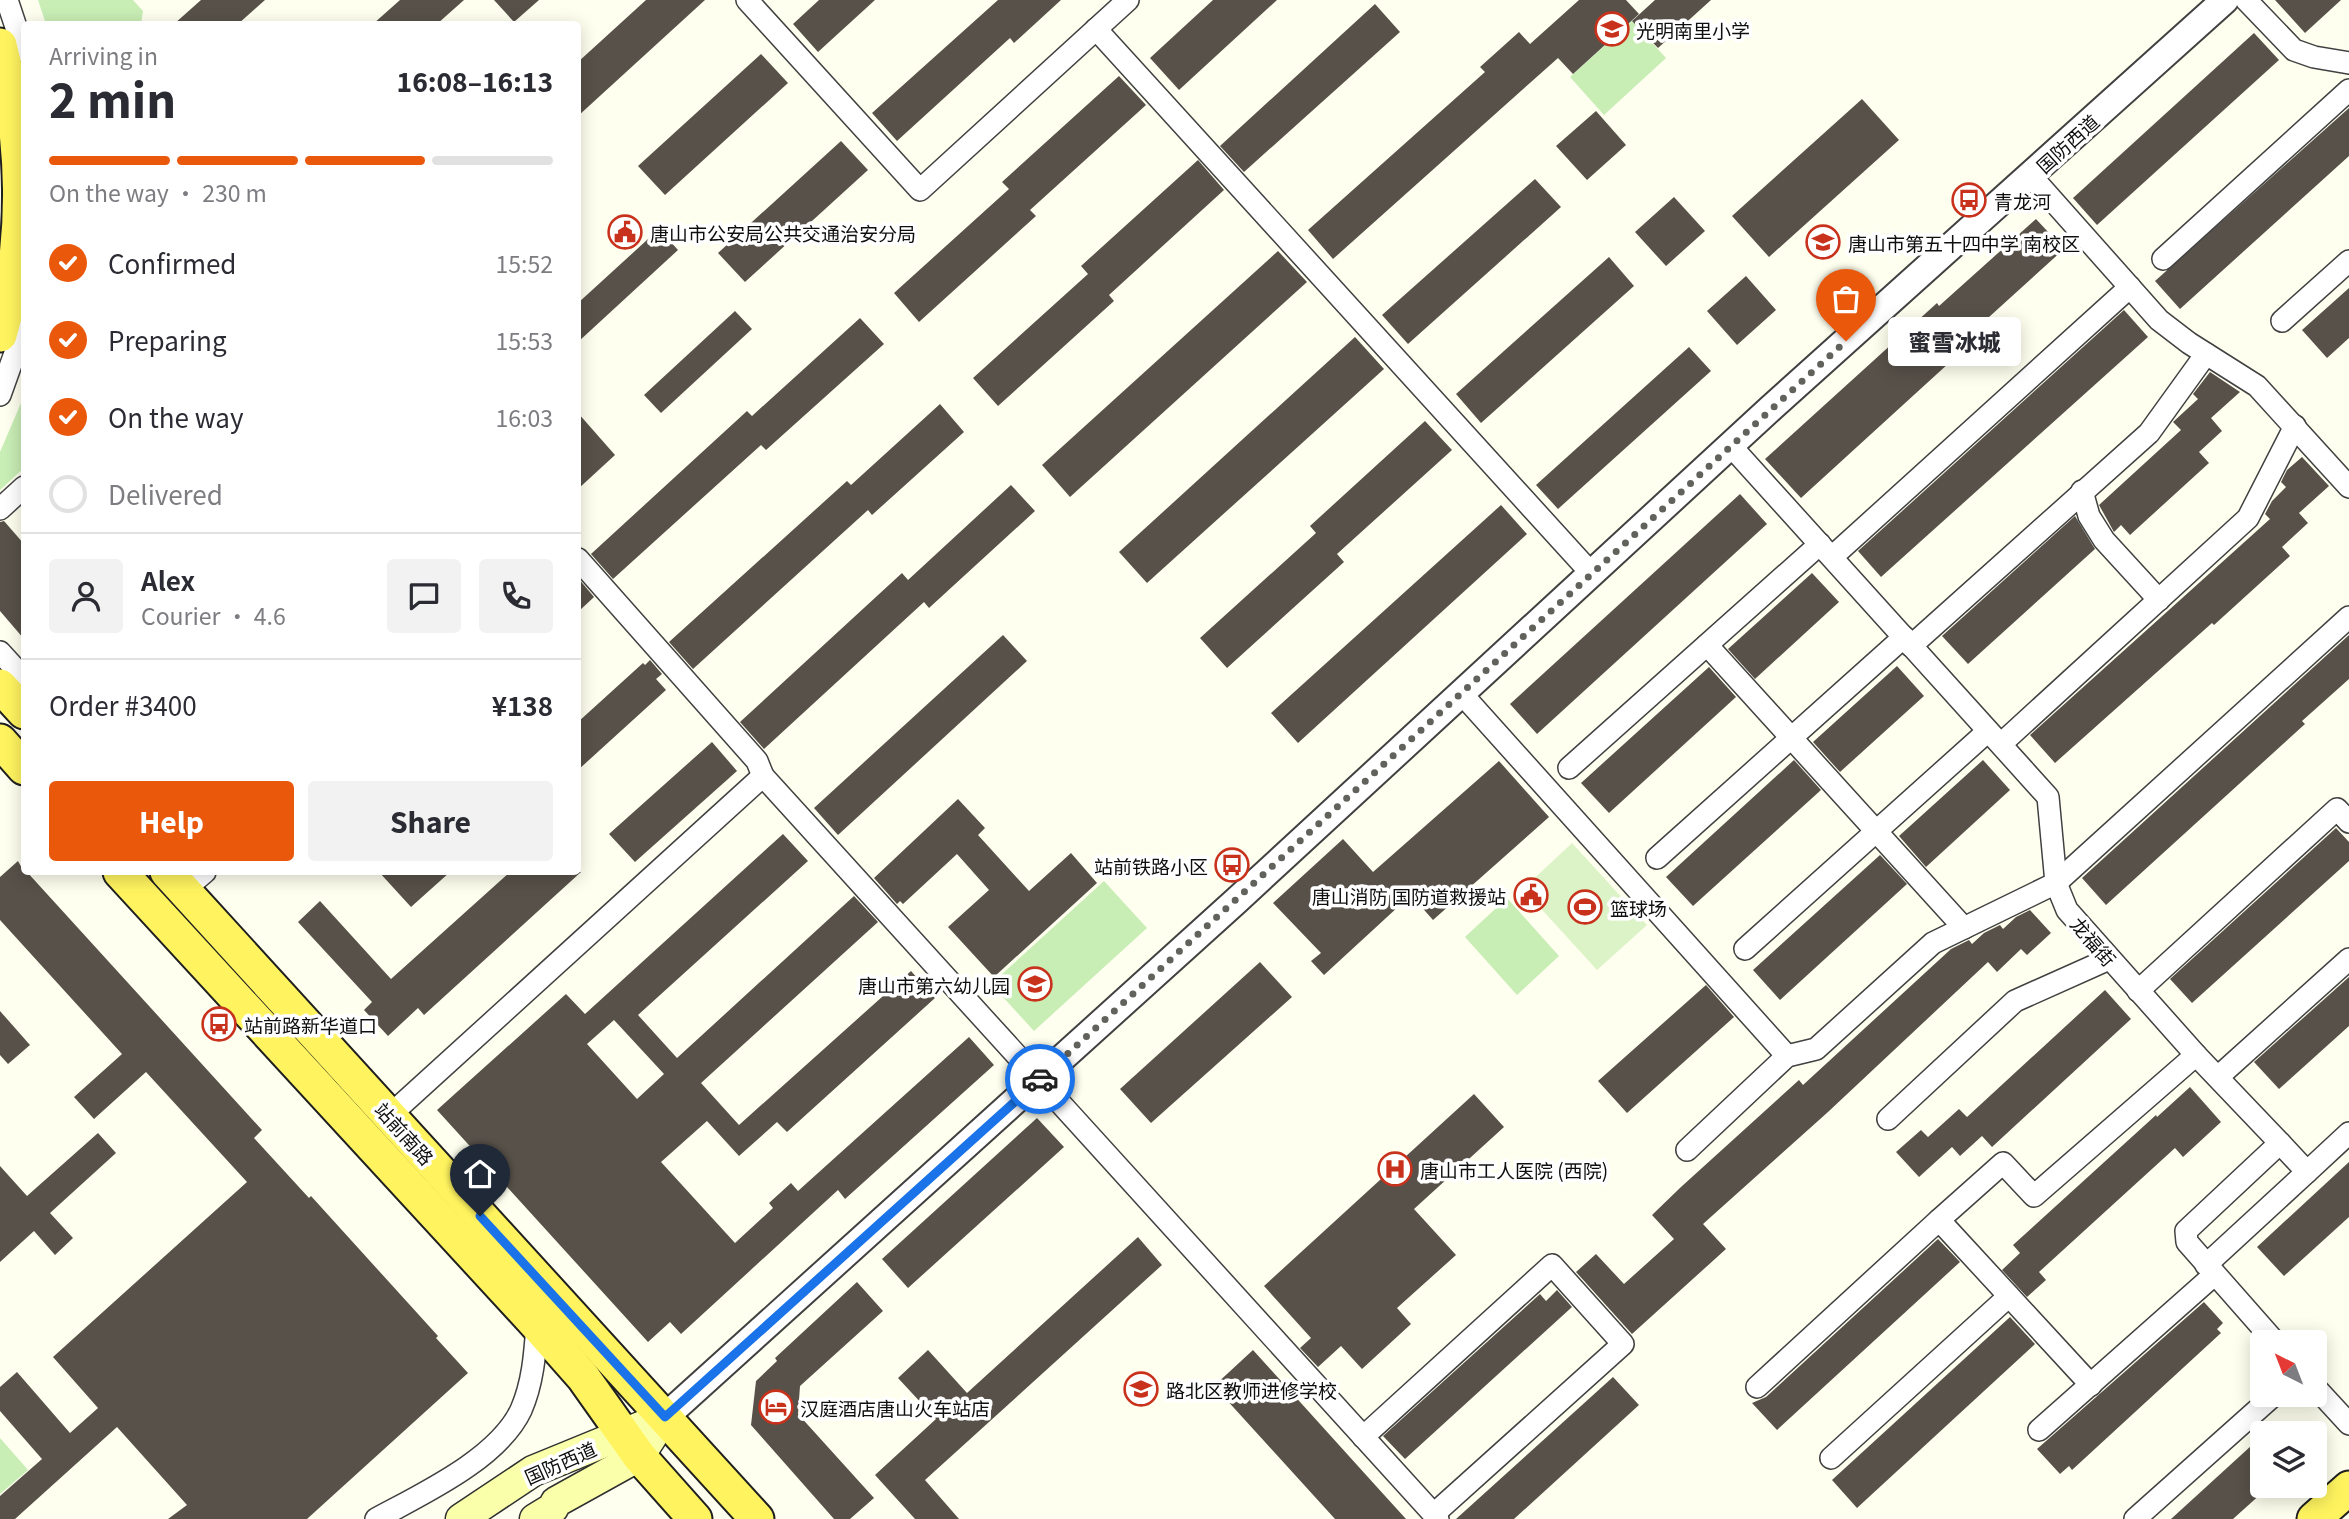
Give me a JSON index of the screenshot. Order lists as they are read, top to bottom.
{
  "streets": {
    "main road": ["国防西道", "站前南路"],
    "street": ["龙福街"]
  },
  "crossings": [
    ["国防西道", "龙福街"],
    ["国防西道", "站前南路"]
  ],
  "places": {
    "school or university": [
      "光明南里小学",
      "唐山市第五十四中学 南校区",
      "唐山市第六幼儿园",
      "路北区教师进修学校"
    ],
    "bus stop": ["青龙河", "站前铁路小区", "站前路新华道口"],
    "public building": ["唐山市公安局公共交通治安分局", "唐山消防 国防道救援站"],
    "other": ["蜜雪冰城"],
    "sports": ["篮球场"],
    "hospital": ["唐山市工人医院 (西院)"],
    "hotel": ["汉庭酒店唐山火车站店"]
  },
  "north": "top left",
  "page": {
    "heading": ["2 min", "Arriving in", "16:08–16:13"],
    "panel": [
      "Alex",
      "Courier · 4.6",
      "Order #3400",
      "¥138"
    ],
    "bar": "On the way · 230 m",
    "list": [
      ["Confirmed", "15:52"],
      ["Preparing", "15:53"],
      ["On the way", "16:03"],
      "Delivered"
    ],
    "bubble": "蜜雪冰城",
    "buttons": ["Help", "Share"]
  }
}
